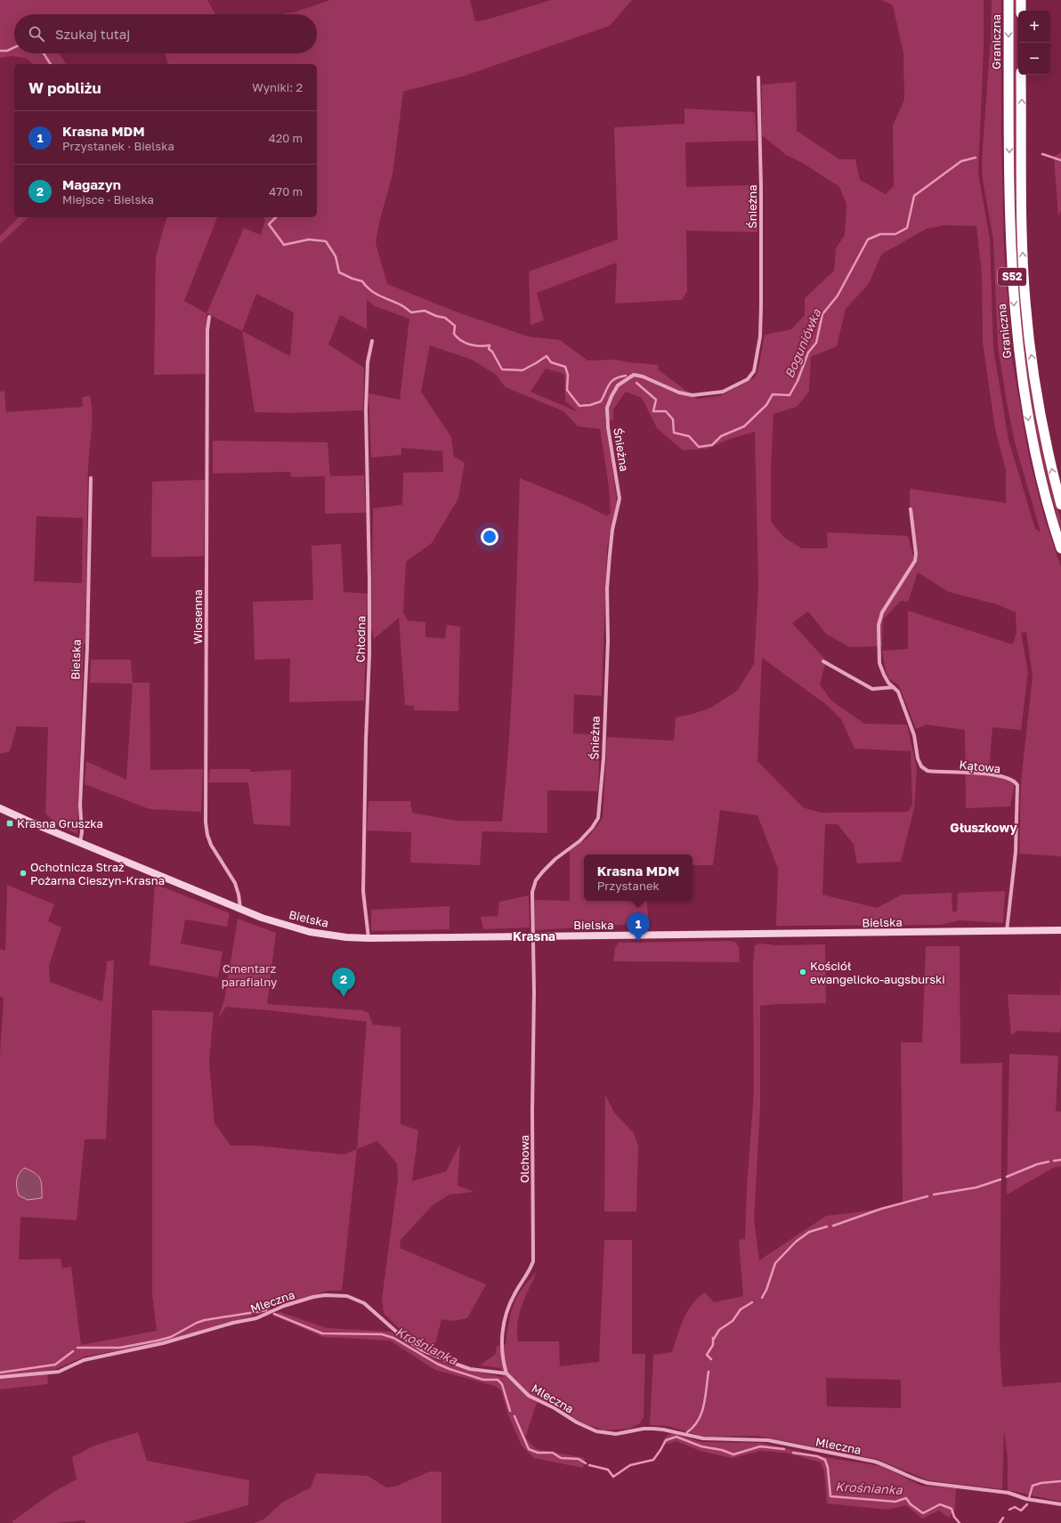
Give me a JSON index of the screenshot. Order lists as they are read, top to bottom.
{
  "streets": {
    "highway": ["Graniczna", "S52"],
    "street": [
      "Śnieżna",
      "Wiosenna",
      "Chłodna",
      "Bielska",
      "Kątowa",
      "Olchowa",
      "Mleczna"
    ]
  },
  "crossings": [
    ["Śnieżna", "Bielska"],
    ["Śnieżna", "Olchowa"],
    ["Wiosenna", "Bielska"],
    ["Chłodna", "Bielska"],
    ["Bielska", "Kątowa"],
    ["Bielska", "Olchowa"],
    ["Olchowa", "Mleczna"]
  ],
  "districts": ["Głuszkowy", "Krasna"],
  "water": ["Boguniówka", "Krośnianka"],
  "parks": ["Cmentarz parafialny"],
  "places": {
    "transit": ["Krasna Gruszka"],
    "other": ["Ochotnicza Straż Pożarna Cieszyn-Krasna", "Kościół ewangelicko-augsburski"]
  },
  "page": {
    "map_buttons": ["+", "−"],
    "search": "Szukaj tutaj",
    "heading": ["W pobliżu", "Wyniki: 2"],
    "list": [
      {
        "mark": "1",
        "name": "Krasna MDM",
        "note": "Przystanek · Bielska",
        "value": "420 m"
      },
      {
        "mark": "2",
        "name": "Magazyn",
        "note": "Miejsce · Bielska",
        "value": "470 m"
      }
    ],
    "popup": ["Krasna MDM", "Przystanek"],
    "pins": ["1", "2"]
  }
}
